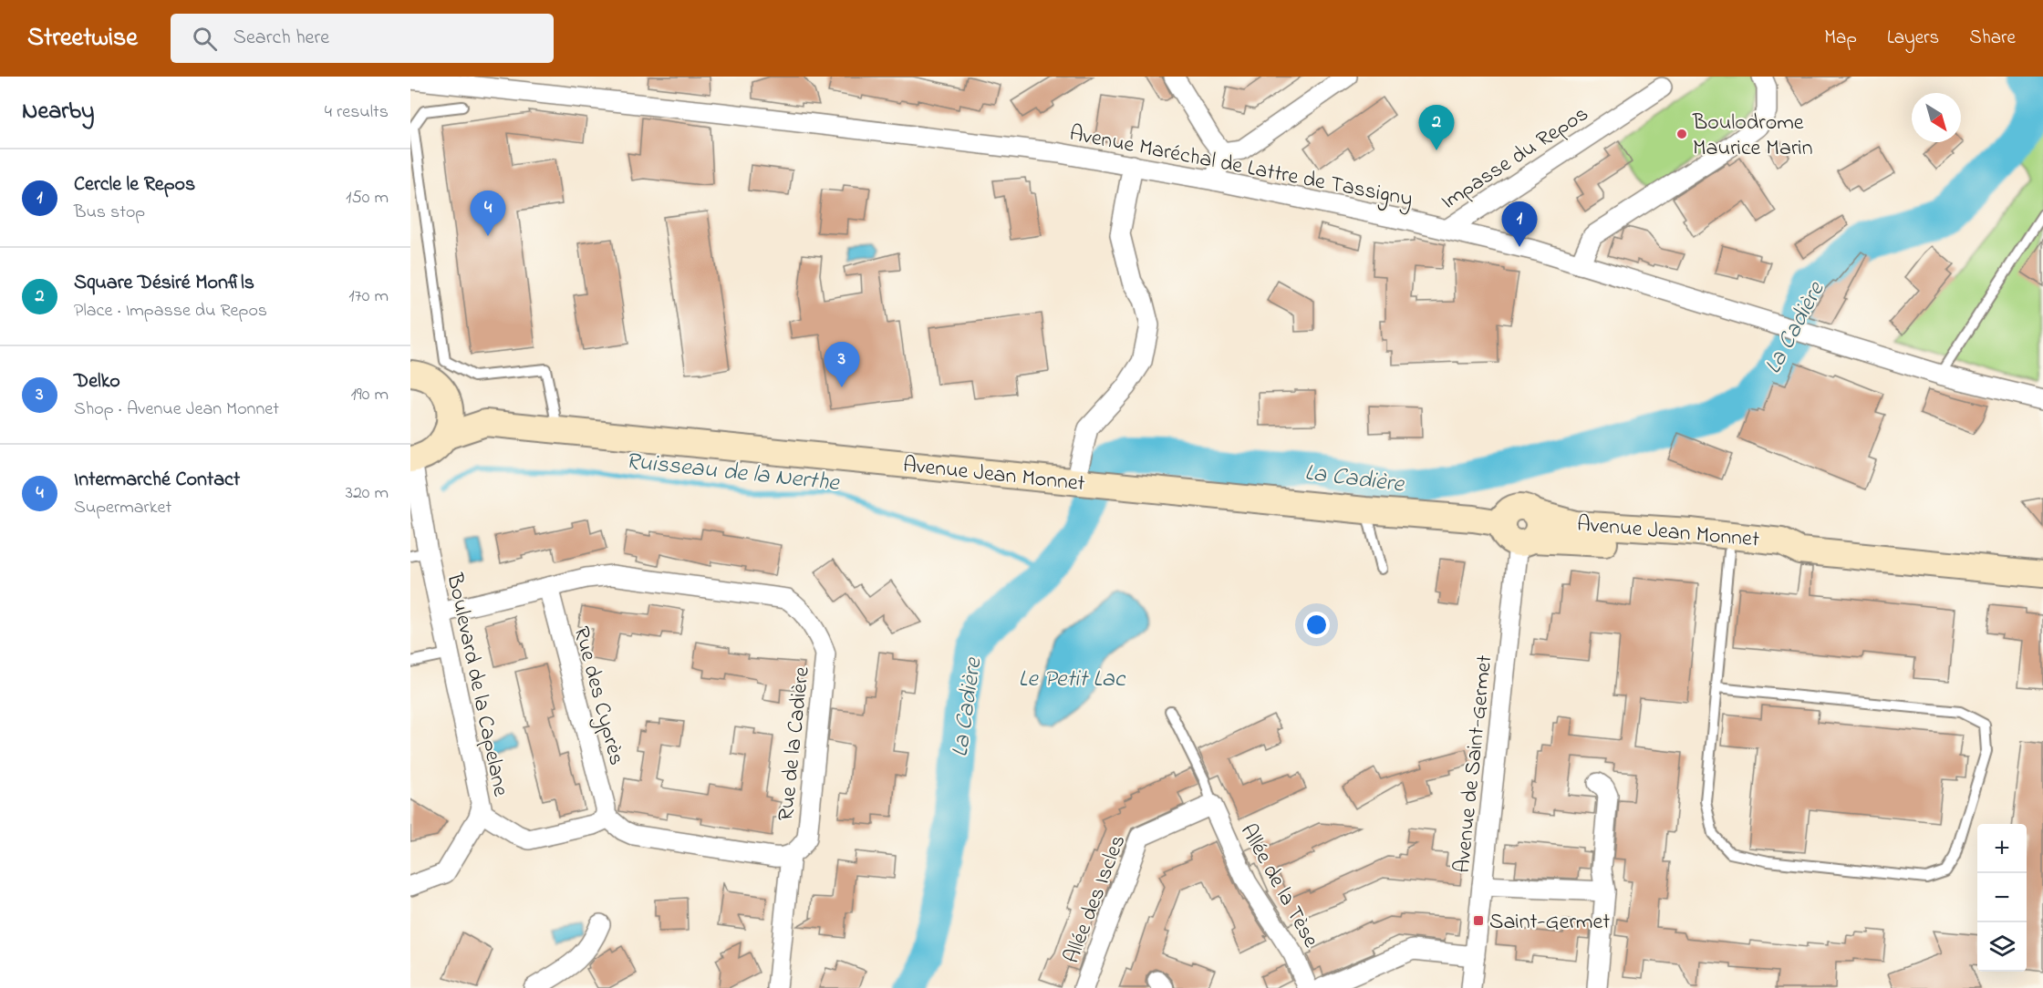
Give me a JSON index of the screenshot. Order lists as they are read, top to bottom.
{
  "streets": {
    "street": [
      "Impasse du Repos",
      "Avenue Maréchal de Lattre de Tassigny",
      "Avenue Jean Monnet",
      "Boulevard de la Capelane",
      "Rue des Cyprès",
      "Rue de la Cadière",
      "Avenue de Saint-Germet",
      "Allée de la Tèse",
      "Allée des Iscles"
    ]
  },
  "crossings": [
    ["Impasse du Repos", "Avenue Maréchal de Lattre de Tassigny"],
    ["Avenue Jean Monnet", "Avenue de Saint-Germet"],
    ["Boulevard de la Capelane", "Rue de la Cadière"],
    ["Rue des Cyprès", "Rue de la Cadière"],
    ["Allée de la Tèse", "Allée des Iscles"]
  ],
  "water": ["La Cadière", "Ruisseau de la Nerthe", "Le Petit Lac"],
  "places": {
    "other": ["Boulodrome Maurice Marin"],
    "transit": ["Saint-Germet"]
  },
  "north": "bottom right",
  "page": {
    "header": "Streetwise",
    "search": "Search here",
    "nav": ["Map", "Layers", "Share"],
    "heading": ["Nearby", "4 results"],
    "pins": [
      "2",
      "4",
      "1",
      "3"
    ],
    "list": [
      {
        "mark": "1",
        "name": "Cercle le Repos",
        "note": "Bus stop",
        "value": "150 m"
      },
      {
        "mark": "2",
        "name": "Square Désiré Monfils",
        "note": "Place · Impasse du Repos",
        "value": "170 m"
      },
      {
        "mark": "3",
        "name": "Delko",
        "note": "Shop · Avenue Jean Monnet",
        "value": "190 m"
      },
      {
        "mark": "4",
        "name": "Intermarché Contact",
        "note": "Supermarket",
        "value": "320 m"
      }
    ],
    "map_buttons": ["+", "−"]
  }
}
